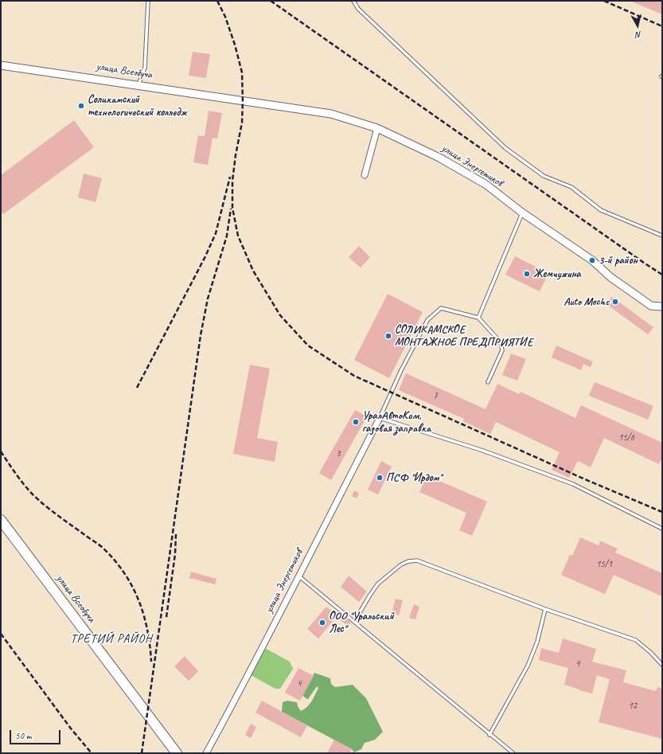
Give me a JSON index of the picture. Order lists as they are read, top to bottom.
{
  "streets": {
    "main road": ["улица Всеобуча"],
    "street": ["улица Энергетиков"]
  },
  "crossings": [
    ["улица Всеобуча", "улица Энергетиков"]
  ],
  "districts": ["ТРЕТИЙ РАЙОН"],
  "places": [
    "Соликамский технологический колледж",
    "3-й район",
    "Жемчужина",
    "Auto Mechs",
    "СОЛИКАМСКОЕ МОНТАЖНОЕ ПРЕДПРИЯТИЕ",
    "УралАвтоКом, газовая заправка",
    "ПСФ \"Ирдом\"",
    "ООО \"Уральский Лес\""
  ],
  "house_numbers": [
    "7",
    "15/6",
    "3",
    "15/1",
    "4",
    "4",
    "12"
  ],
  "scale_bar": "50 m",
  "north": "bottom"
}
